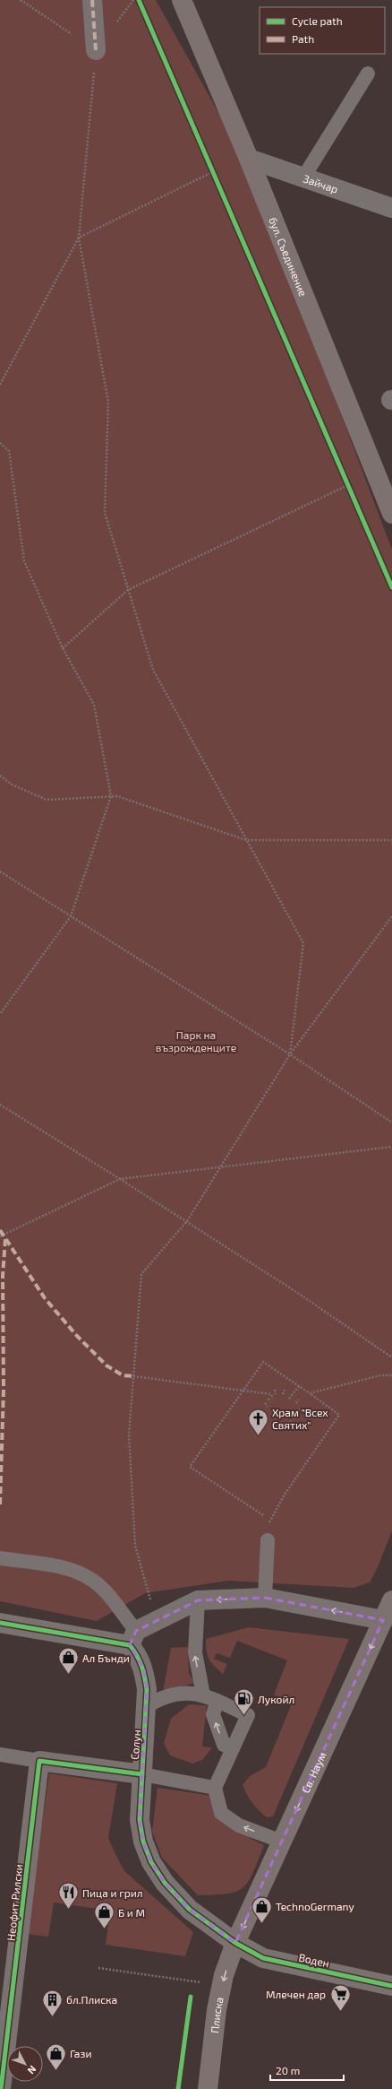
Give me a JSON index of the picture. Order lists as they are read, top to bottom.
{
  "streets": {
    "main road": ["бул. Съединение", "Св. Наум", "Плиска"],
    "street": [
      "Зайчар",
      "Солун",
      "Неофит Рилски",
      "Воден"
    ]
  },
  "crossings": [
    ["Зайчар", "бул. Съединение"],
    ["Солун", "Св. Наум"],
    ["Солун", "Воден"],
    ["Солун", "Плиска"],
    ["Св. Наум", "Воден"],
    ["Св. Наум", "Плиска"],
    ["Воден", "Плиска"]
  ],
  "one_way": ["Св. Наум"],
  "parks": ["Парк на възрожденците"],
  "places": {
    "church": ["Храм \"Всех Святих\""],
    "shop": [
      "Ал Бънди",
      "TechnoGermany",
      "Б и М",
      "Гази"
    ],
    "fuel station": ["Лукойл"],
    "restaurant": ["Пица и грил"],
    "supermarket": ["Млечен дар"],
    "building": ["бл.Плиска"]
  },
  "legend": ["Cycle path", "Path"],
  "scale_bar": "20 m",
  "north": "bottom right"
}
